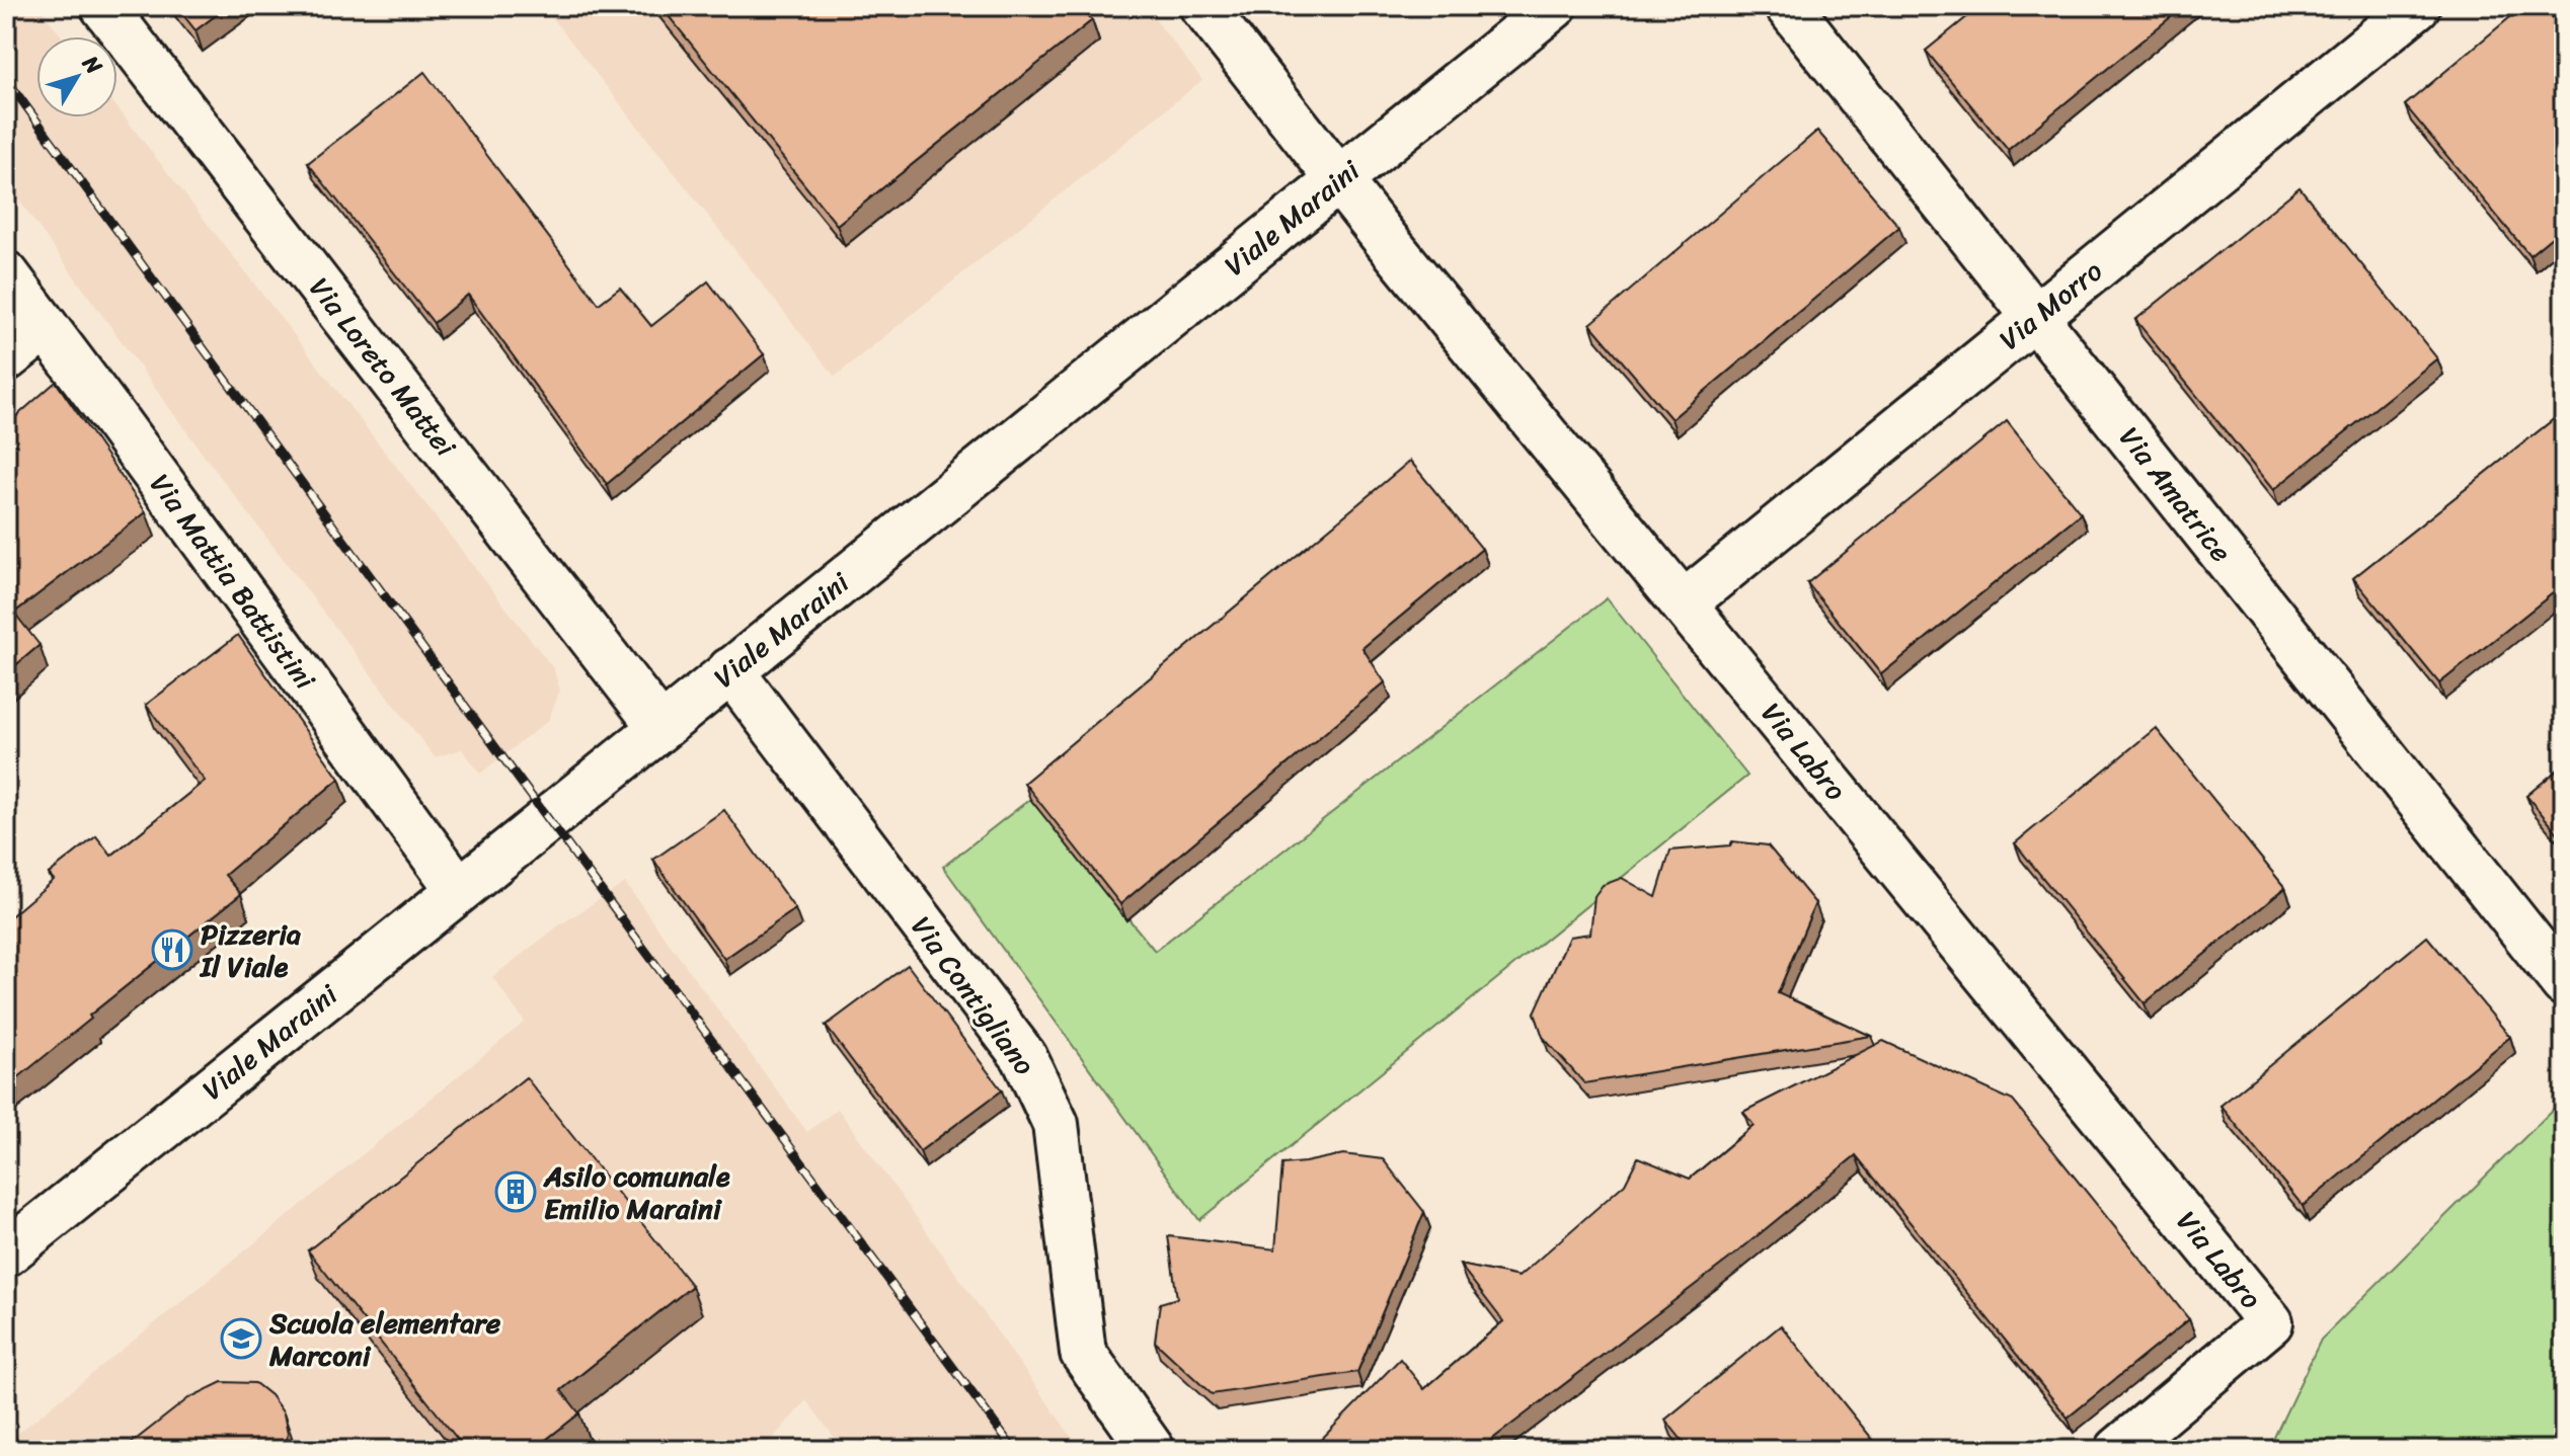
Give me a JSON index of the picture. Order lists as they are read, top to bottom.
{
  "streets": {
    "street": [
      "Viale Maraini",
      "Via Morro",
      "Via Loreto Mattei",
      "Via Amatrice",
      "Via Mattia Battistini",
      "Via Labro",
      "Via Contigliano"
    ]
  },
  "crossings": [
    ["Viale Maraini", "Via Loreto Mattei"],
    ["Viale Maraini", "Via Mattia Battistini"],
    ["Viale Maraini", "Via Labro"],
    ["Viale Maraini", "Via Contigliano"],
    ["Via Morro", "Via Amatrice"],
    ["Via Morro", "Via Labro"]
  ],
  "places": {
    "restaurant": ["Pizzeria Il Viale"],
    "building": ["Asilo comunale Emilio Maraini"],
    "school or university": ["Scuola elementare Marconi"]
  },
  "north": "top right"
}
